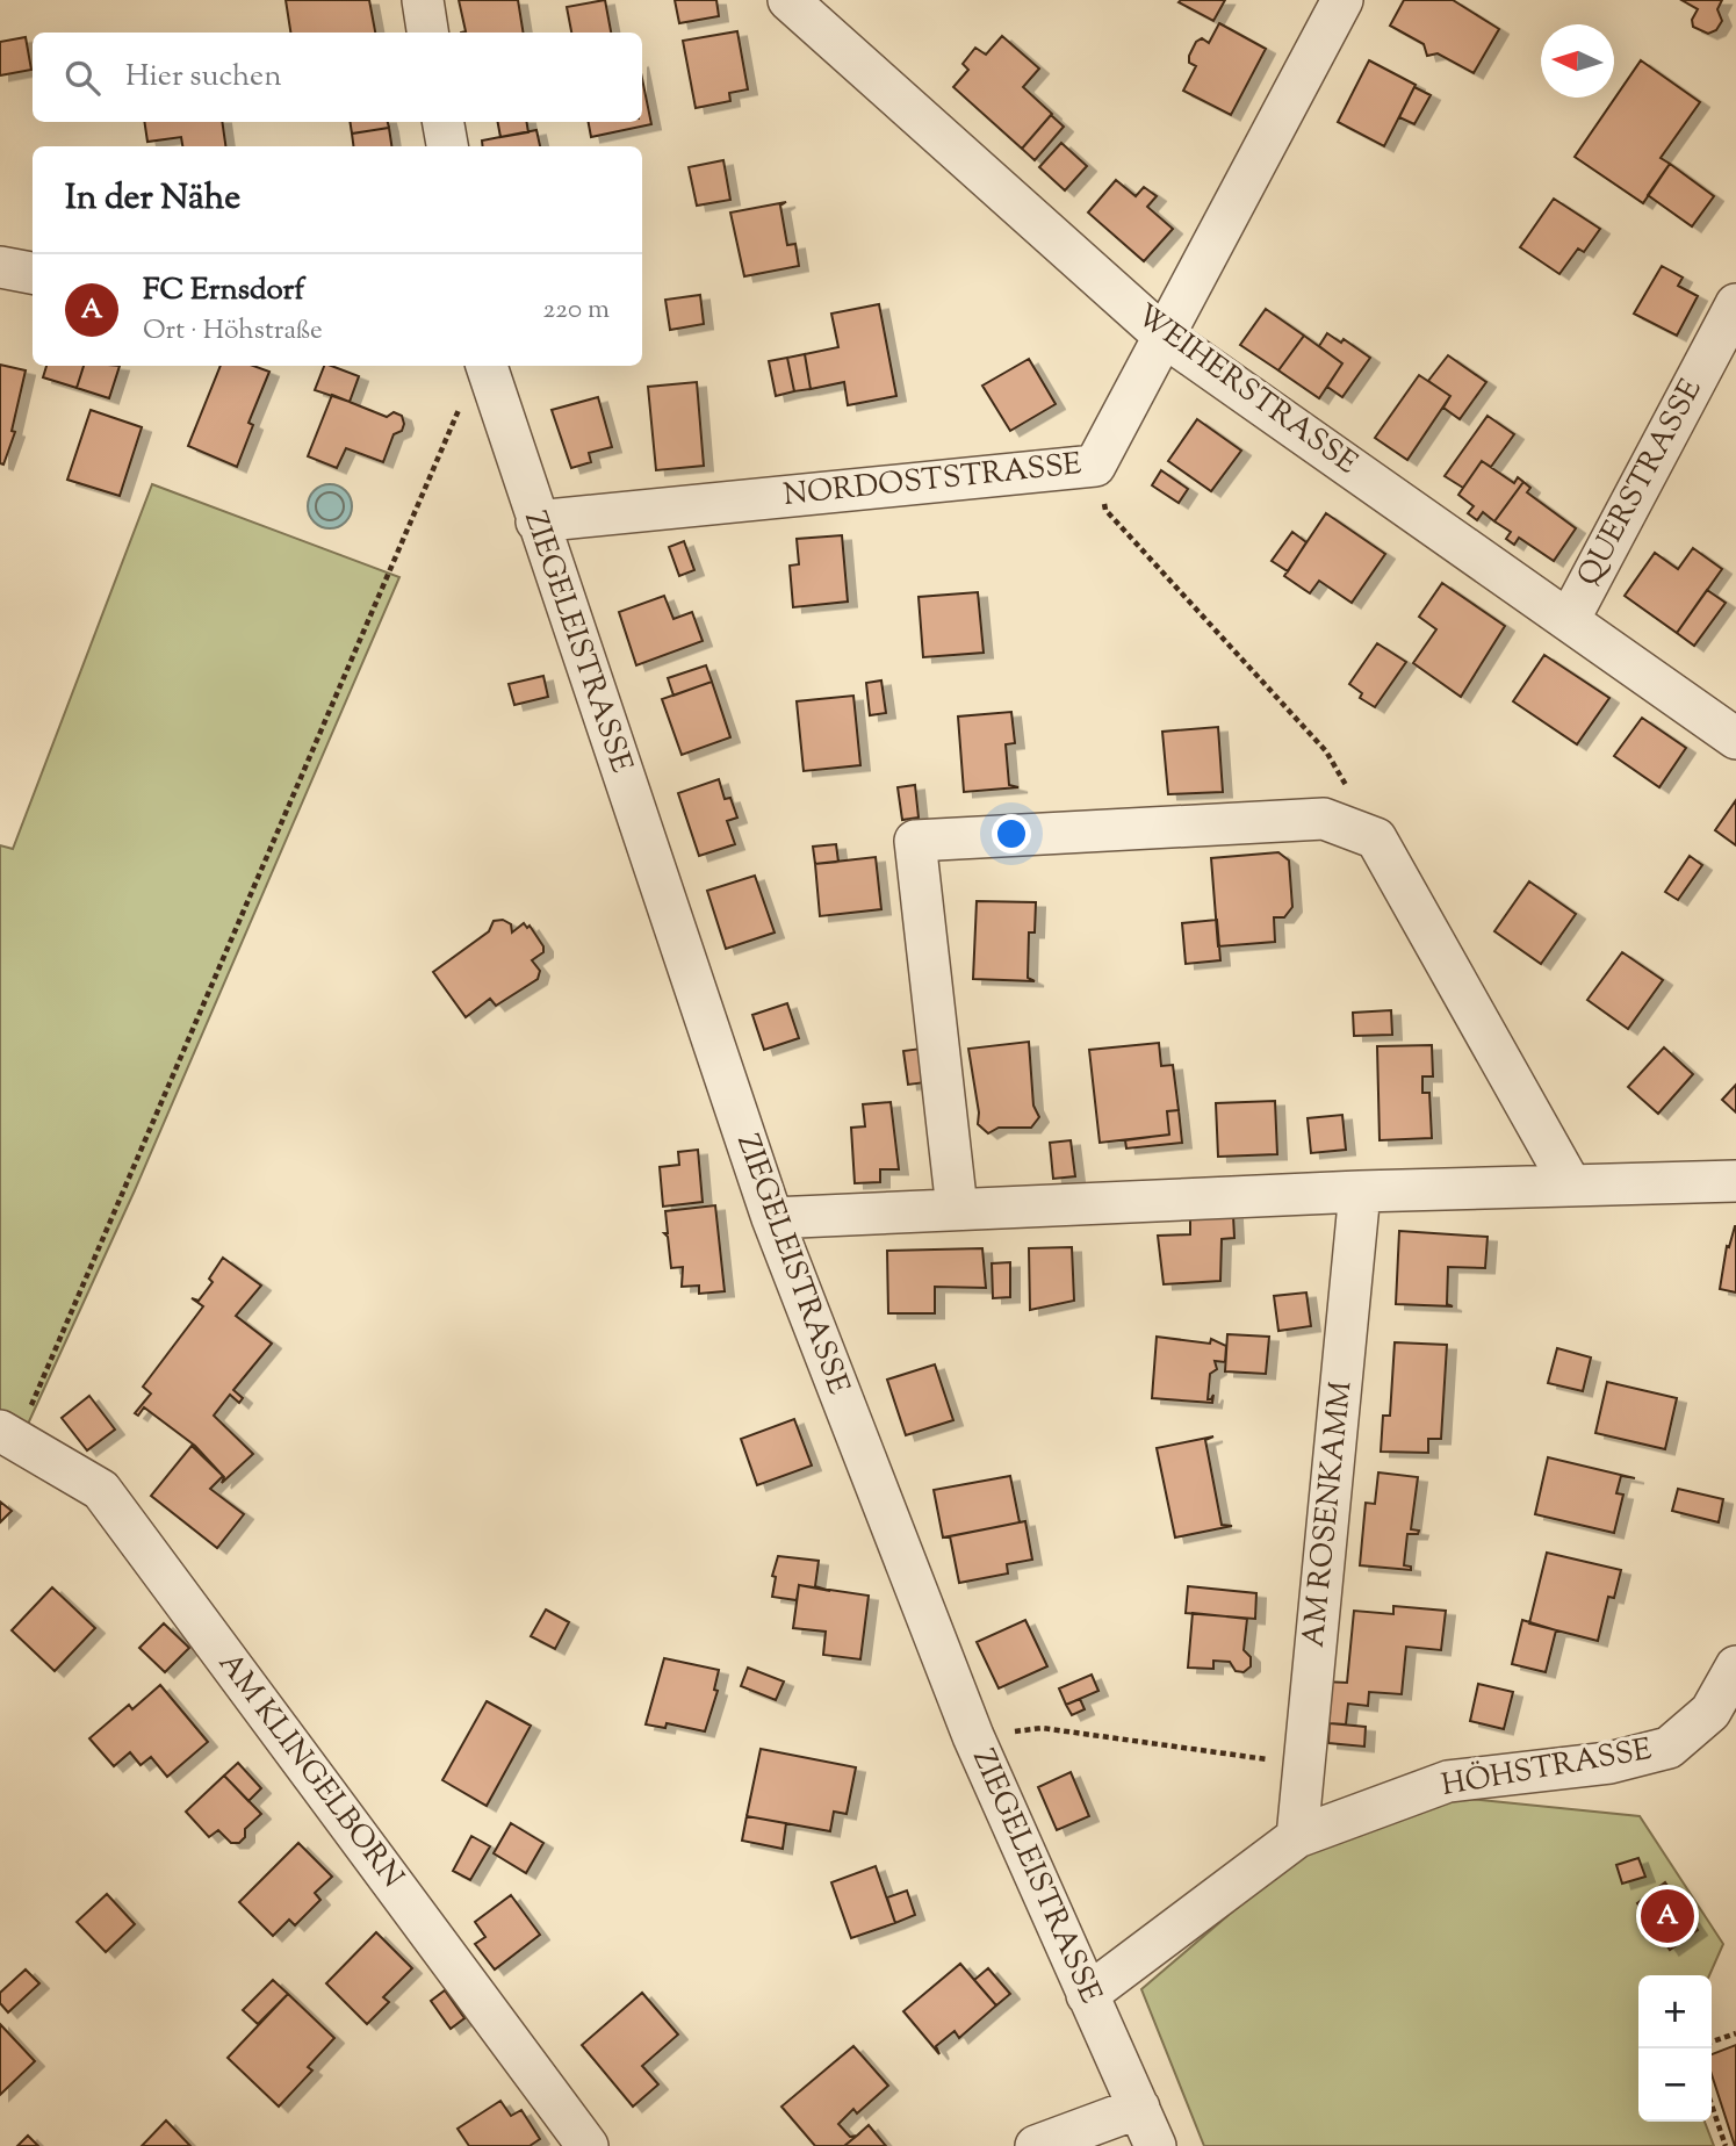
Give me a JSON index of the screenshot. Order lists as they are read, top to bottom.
{
  "streets": {
    "street": [
      "WEIHERSTRASSE",
      "NORDOSTSTRASSE",
      "QUERSTRASSE",
      "ZIEGELEISTRASSE",
      "AM ROSENKAMM",
      "HÖHSTRASSE",
      "AM KLINGELBORN"
    ]
  },
  "crossings": [
    ["WEIHERSTRASSE", "NORDOSTSTRASSE"],
    ["WEIHERSTRASSE", "QUERSTRASSE"],
    ["NORDOSTSTRASSE", "ZIEGELEISTRASSE"],
    ["ZIEGELEISTRASSE", "HÖHSTRASSE"],
    ["AM ROSENKAMM", "HÖHSTRASSE"]
  ],
  "north": "left",
  "page": {
    "search": "Hier suchen",
    "heading": "In der Nähe",
    "list": [
      {
        "mark": "A",
        "name": "FC Ernsdorf",
        "note": "Ort · Höhstraße",
        "value": "220 m"
      }
    ],
    "pins": "A",
    "map_buttons": ["+", "−"]
  }
}
